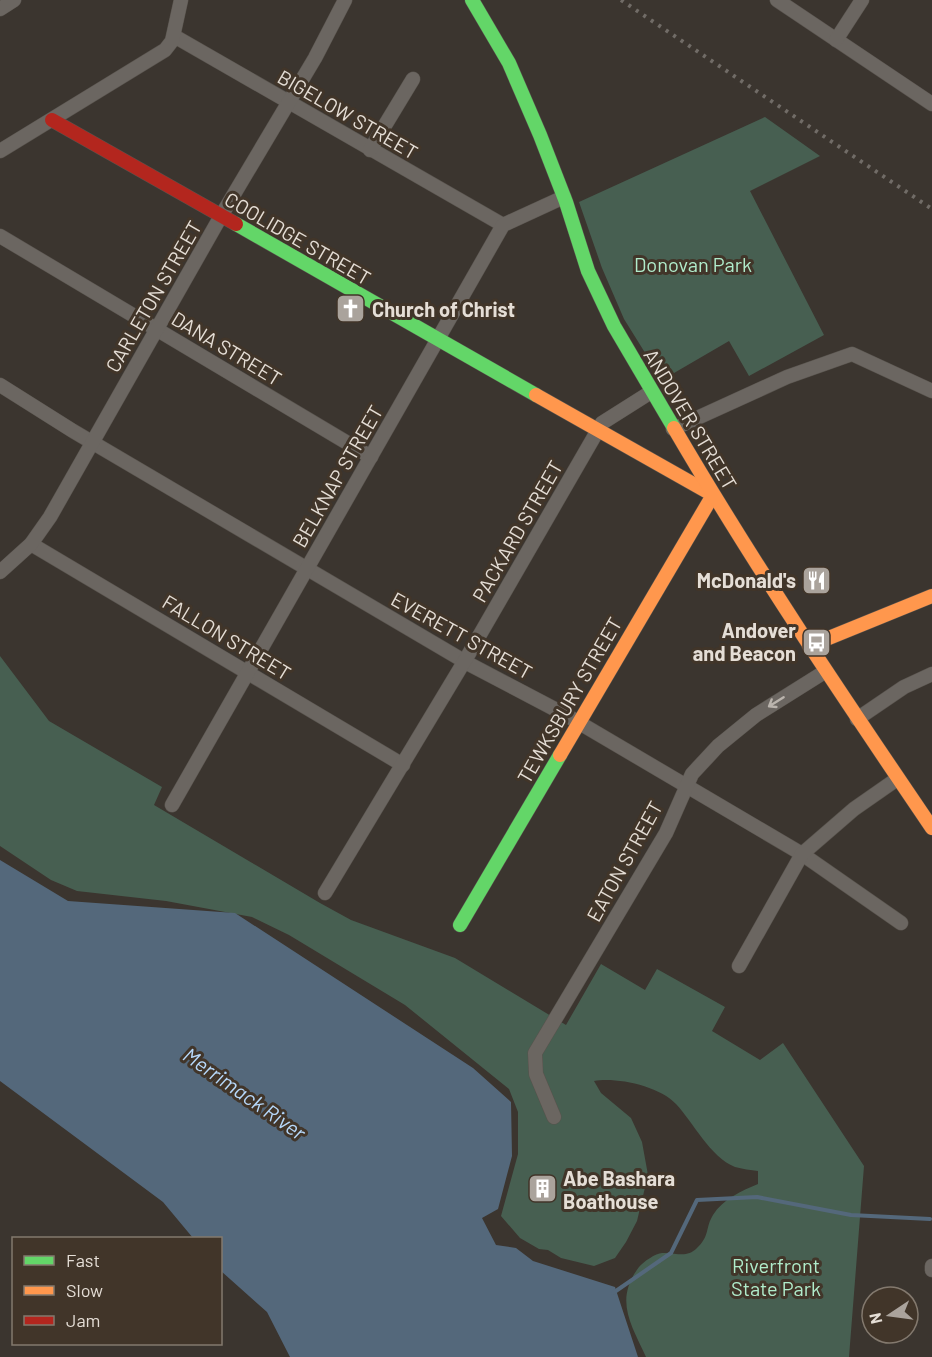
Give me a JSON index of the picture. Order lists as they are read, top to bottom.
{
  "streets": {
    "street": [
      "BIGELOW STREET",
      "COOLIDGE STREET",
      "CARLETON STREET",
      "DANA STREET",
      "ANDOVER STREET",
      "BELKNAP STREET",
      "PACKARD STREET",
      "EVERETT STREET",
      "FALLON STREET",
      "TEWKSBURY STREET",
      "EATON STREET"
    ]
  },
  "crossings": [
    ["BIGELOW STREET", "CARLETON STREET"],
    ["BIGELOW STREET", "BELKNAP STREET"],
    ["COOLIDGE STREET", "CARLETON STREET"],
    ["COOLIDGE STREET", "ANDOVER STREET"],
    ["COOLIDGE STREET", "BELKNAP STREET"],
    ["COOLIDGE STREET", "PACKARD STREET"],
    ["COOLIDGE STREET", "TEWKSBURY STREET"],
    ["CARLETON STREET", "DANA STREET"],
    ["CARLETON STREET", "EVERETT STREET"],
    ["CARLETON STREET", "FALLON STREET"],
    ["DANA STREET", "BELKNAP STREET"],
    ["ANDOVER STREET", "PACKARD STREET"],
    ["ANDOVER STREET", "TEWKSBURY STREET"],
    ["ANDOVER STREET", "EATON STREET"],
    ["BELKNAP STREET", "EVERETT STREET"],
    ["BELKNAP STREET", "FALLON STREET"],
    ["PACKARD STREET", "EVERETT STREET"],
    ["PACKARD STREET", "FALLON STREET"],
    ["EVERETT STREET", "TEWKSBURY STREET"],
    ["EVERETT STREET", "EATON STREET"]
  ],
  "water": ["Merrimack River"],
  "parks": ["Donovan Park", "Riverfront State Park"],
  "places": {
    "church": ["Church of Christ"],
    "restaurant": ["McDonald's"],
    "bus stop": ["Andover and Beacon"],
    "building": ["Abe Bashara Boathouse"]
  },
  "legend": ["Fast", "Slow", "Jam"],
  "north": "left"
}
